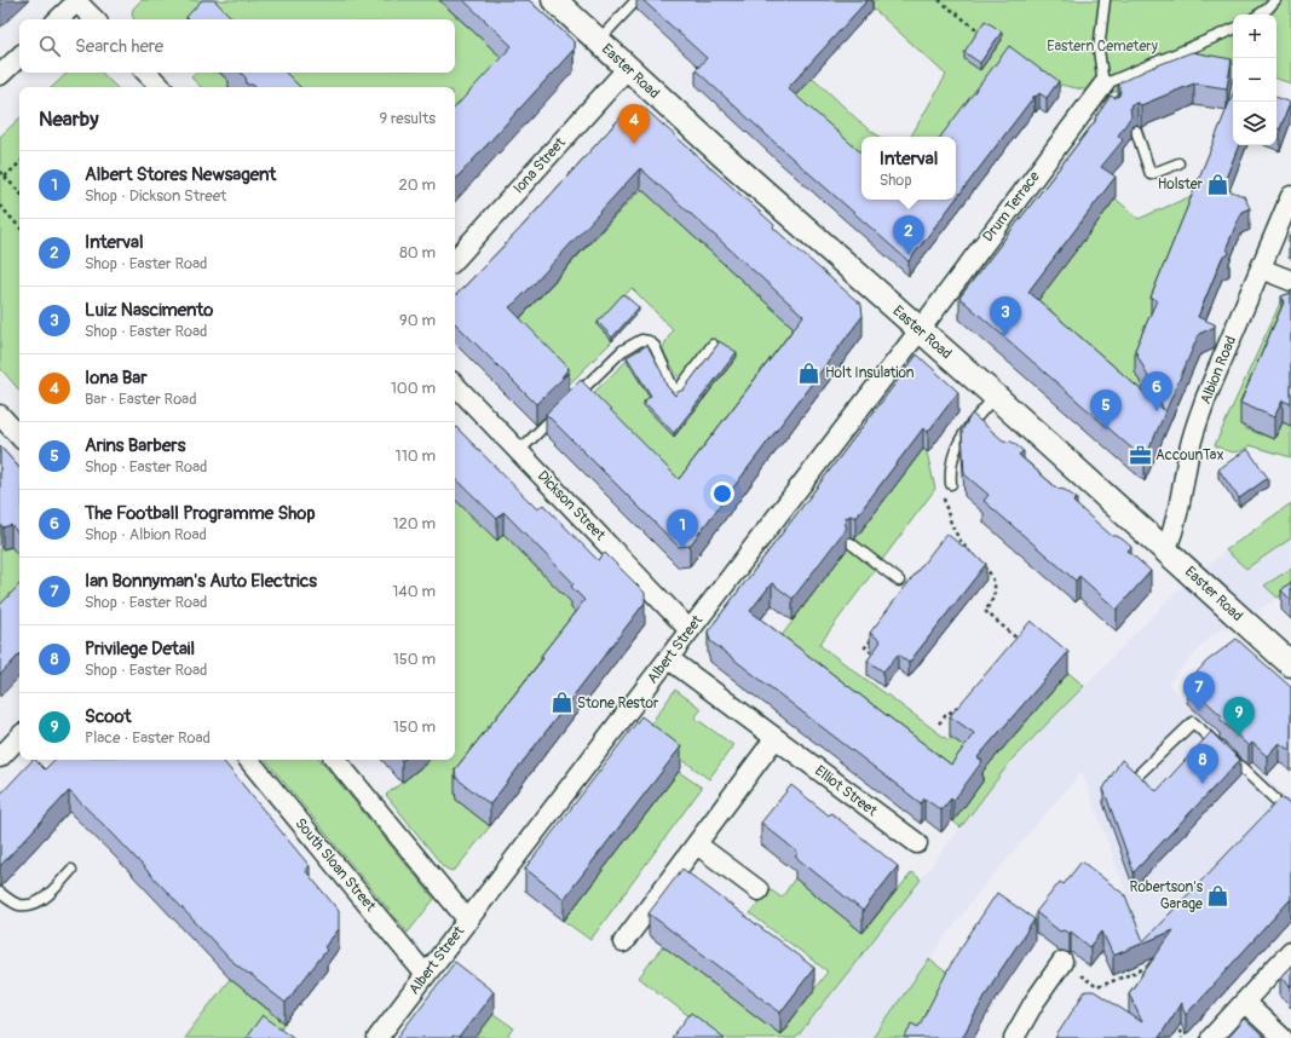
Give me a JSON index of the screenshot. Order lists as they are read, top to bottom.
{
  "streets": {
    "street": [
      "Easter Road",
      "Iona Street",
      "Drum Terrace",
      "Albion Road",
      "Dickson Street",
      "Albert Street",
      "Elliot Street",
      "South Sloan Street"
    ]
  },
  "crossings": [
    ["Easter Road", "Iona Street"],
    ["Easter Road", "Drum Terrace"],
    ["Easter Road", "Albion Road"],
    ["Easter Road", "Albert Street"],
    ["Drum Terrace", "Albert Street"],
    ["Dickson Street", "Albert Street"],
    ["Albert Street", "Elliot Street"],
    ["Albert Street", "South Sloan Street"]
  ],
  "parks": ["Eastern Cemetery"],
  "places": {
    "shop": [
      "Holster",
      "Holt Insulation",
      "Stone Restor",
      "Robertson's Garage"
    ],
    "office": ["AccounTax"]
  },
  "page": {
    "map_buttons": ["+", "−"],
    "search": "Search here",
    "heading": ["Nearby", "9 results"],
    "pins": [
      "4",
      "2",
      "3",
      "6",
      "5",
      "1",
      "7",
      "9",
      "8"
    ],
    "popup": ["Interval", "Shop"],
    "list": [
      {
        "mark": "1",
        "name": "Albert Stores Newsagent",
        "note": "Shop · Dickson Street",
        "value": "20 m"
      },
      {
        "mark": "2",
        "name": "Interval",
        "note": "Shop · Easter Road",
        "value": "80 m"
      },
      {
        "mark": "3",
        "name": "Luiz Nascimento",
        "note": "Shop · Easter Road",
        "value": "90 m"
      },
      {
        "mark": "4",
        "name": "Iona Bar",
        "note": "Bar · Easter Road",
        "value": "100 m"
      },
      {
        "mark": "5",
        "name": "Arins Barbers",
        "note": "Shop · Easter Road",
        "value": "110 m"
      },
      {
        "mark": "6",
        "name": "The Football Programme Shop",
        "note": "Shop · Albion Road",
        "value": "120 m"
      },
      {
        "mark": "7",
        "name": "Ian Bonnyman's Auto Electrics",
        "note": "Shop · Easter Road",
        "value": "140 m"
      },
      {
        "mark": "8",
        "name": "Privilege Detail",
        "note": "Shop · Easter Road",
        "value": "150 m"
      },
      {
        "mark": "9",
        "name": "Scoot",
        "note": "Place · Easter Road",
        "value": "150 m"
      }
    ]
  }
}
